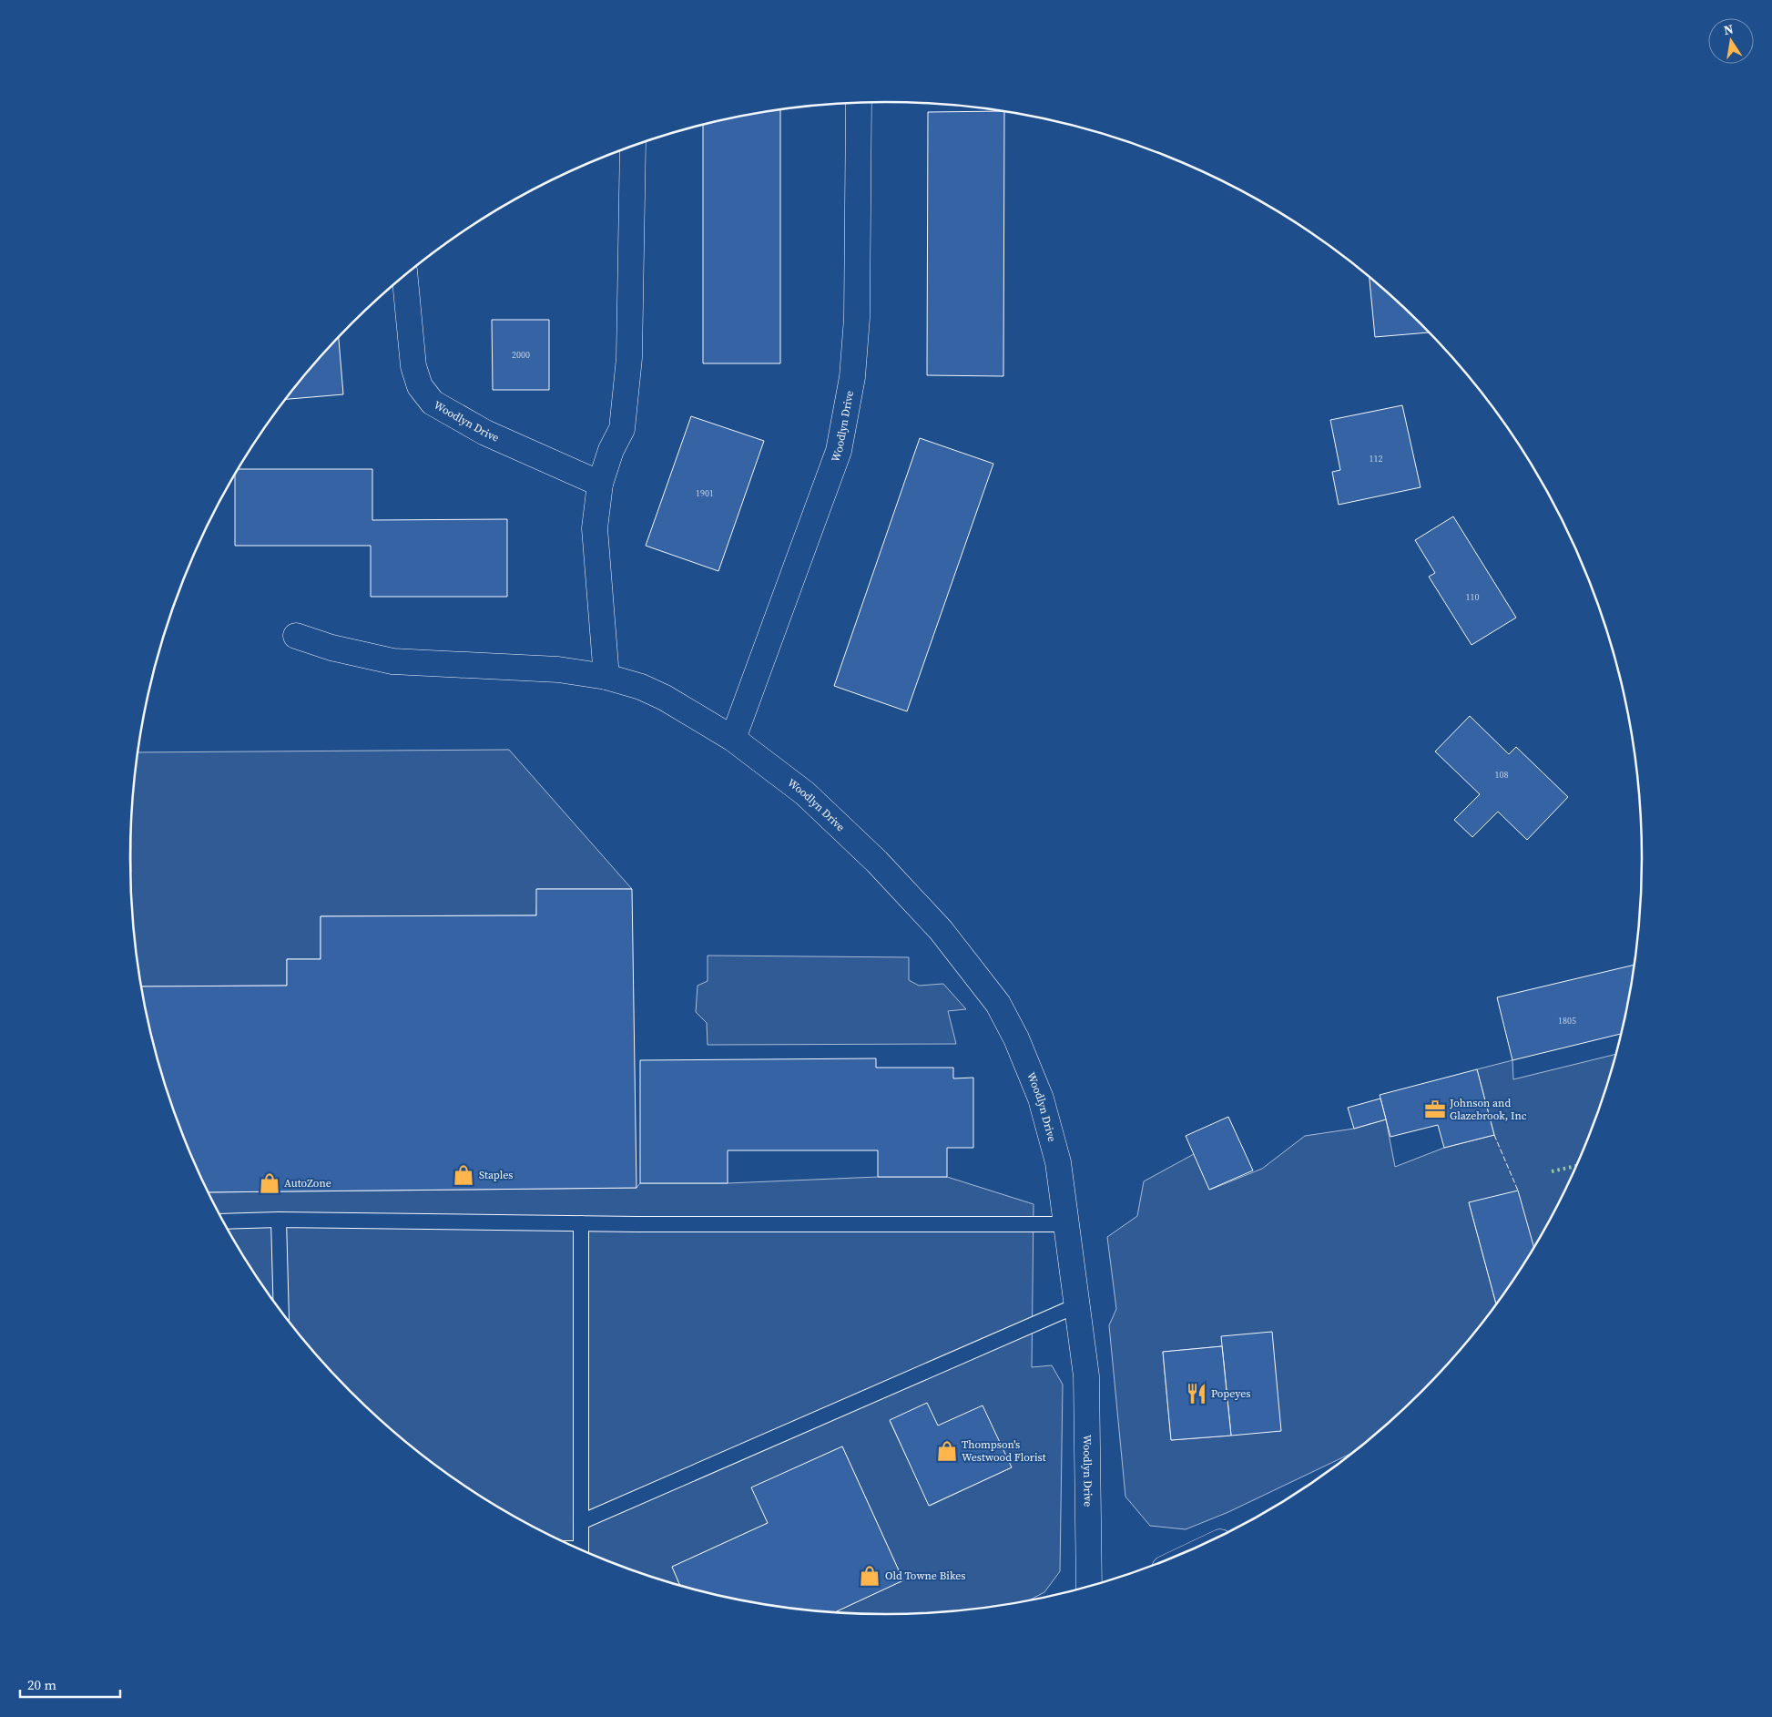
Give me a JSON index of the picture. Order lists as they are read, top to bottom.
{
  "streets": {
    "main road": ["Woodlyn Drive"]
  },
  "places": {
    "office": ["Johnson and Glazebrook, Inc"],
    "shop": [
      "Staples",
      "AutoZone",
      "Thompson's Westwood Florist",
      "Old Towne Bikes"
    ],
    "restaurant": ["Popeyes"]
  },
  "house_numbers": [
    "2000",
    "112",
    "1901",
    "110",
    "108",
    "1805"
  ],
  "scale_bar": "20 m",
  "north": "top"
}
